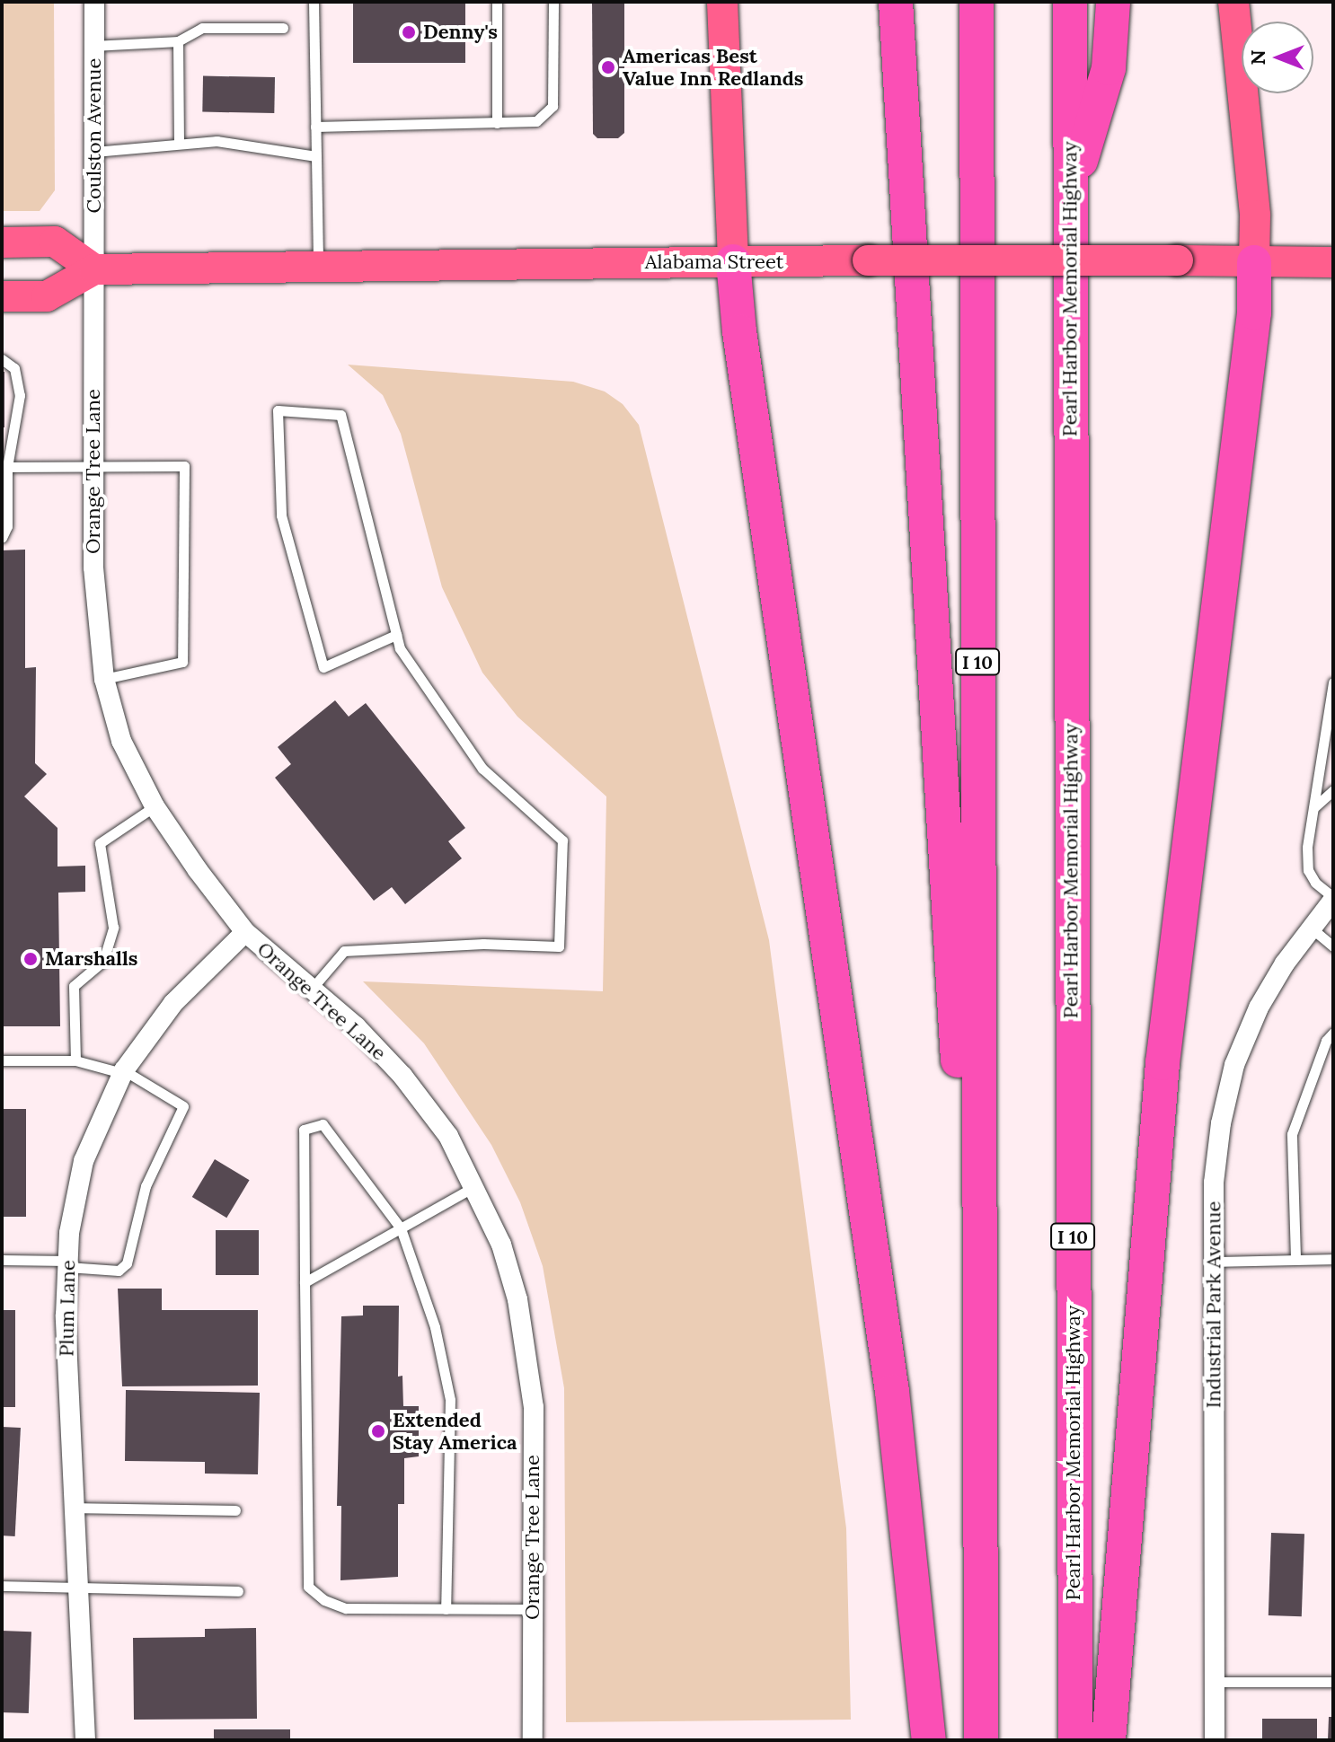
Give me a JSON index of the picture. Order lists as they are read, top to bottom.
{
  "streets": {
    "highway": ["Pearl Harbor Memorial Highway", "I 10"],
    "main road": ["Alabama Street"],
    "street": [
      "Coulston Avenue",
      "Orange Tree Lane",
      "Industrial Park Avenue",
      "Plum Lane"
    ]
  },
  "crossings": [
    ["Coulston Avenue", "Alabama Street"],
    ["Coulston Avenue", "Orange Tree Lane"],
    ["Alabama Street", "Orange Tree Lane"],
    ["Orange Tree Lane", "Plum Lane"]
  ],
  "places": [
    "Denny's",
    "Americas Best Value Inn Redlands",
    "Marshalls",
    "Extended Stay America"
  ],
  "north": "left"
}
